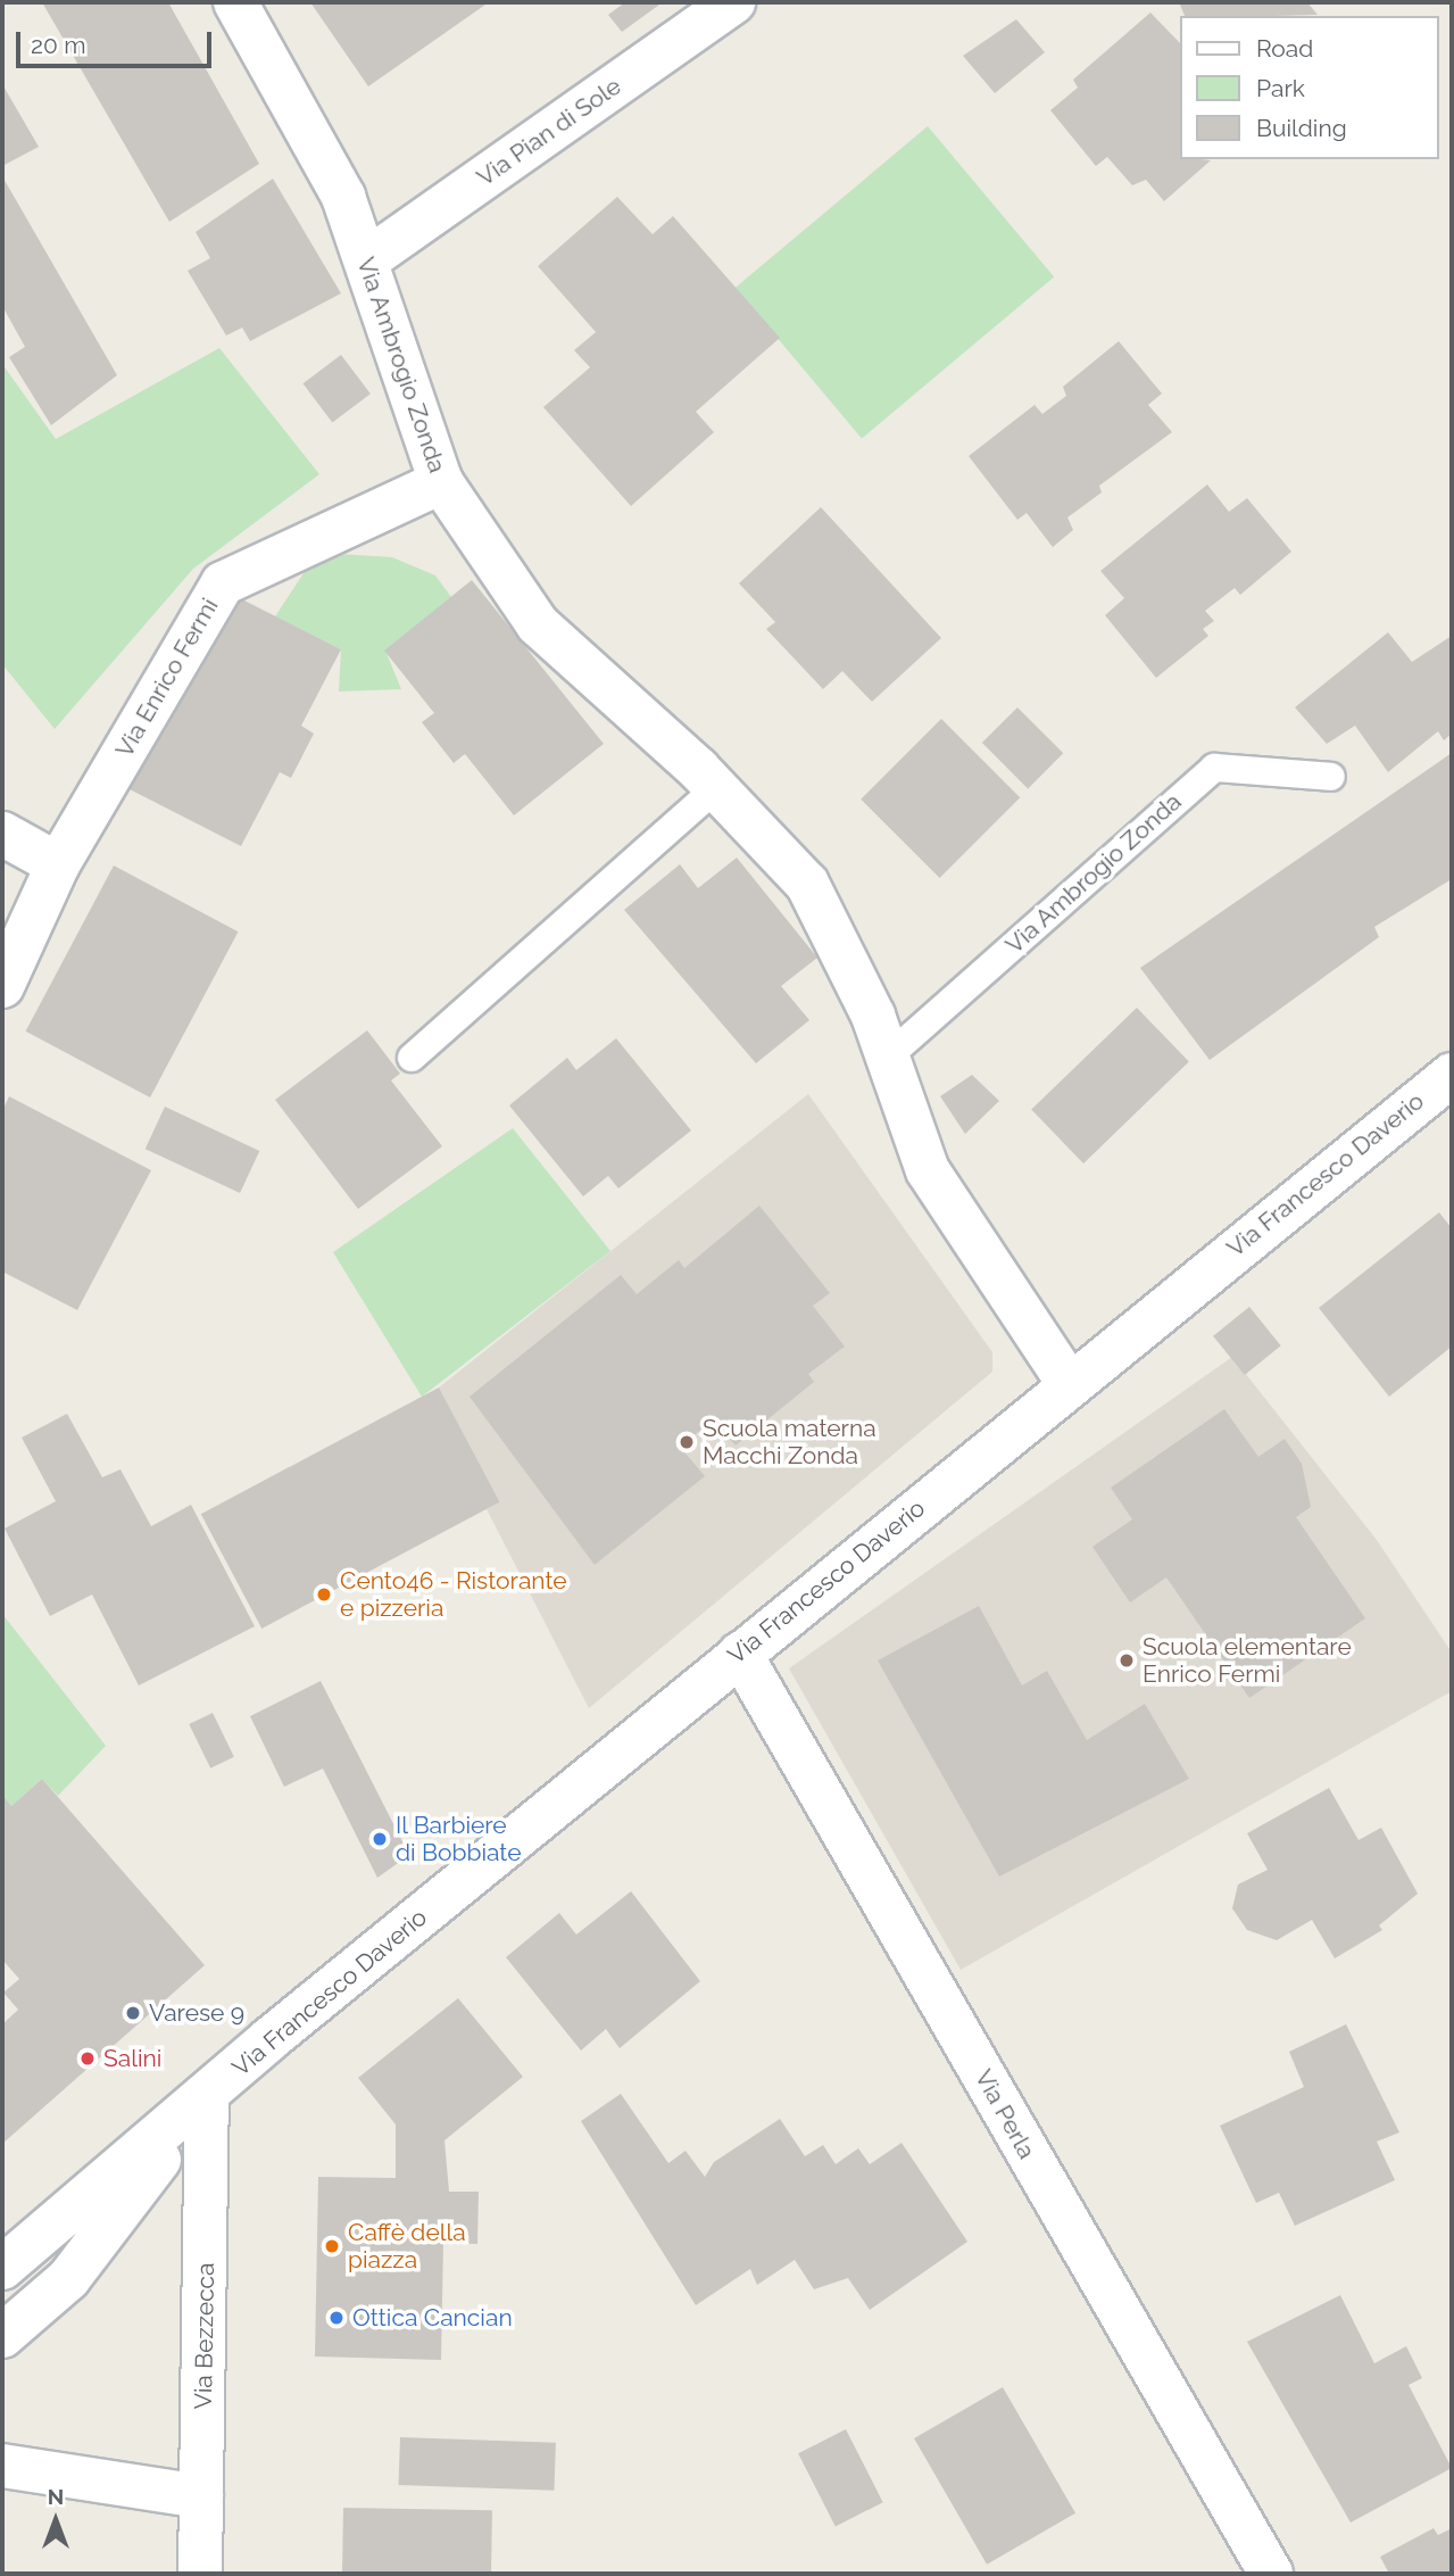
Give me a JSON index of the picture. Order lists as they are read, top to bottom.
{
  "streets": {
    "street": [
      "Via Pian di Sole",
      "Via Ambrogio Zonda",
      "Via Enrico Fermi",
      "Via Francesco Daverio",
      "Via Perla",
      "Via Bezzecca"
    ]
  },
  "crossings": [
    ["Via Pian di Sole", "Via Ambrogio Zonda"],
    ["Via Ambrogio Zonda", "Via Enrico Fermi"],
    ["Via Ambrogio Zonda", "Via Francesco Daverio"],
    ["Via Francesco Daverio", "Via Perla"],
    ["Via Francesco Daverio", "Via Bezzecca"]
  ],
  "places": [
    "Scuola materna Macchi Zonda",
    "Cento46 - Ristorante e pizzeria",
    "Scuola elementare Enrico Fermi",
    "Il Barbiere di Bobbiate",
    "Varese 9",
    "Salini",
    "Caffè della piazza",
    "Ottica Cancian"
  ],
  "legend": ["Road", "Park", "Building"],
  "scale_bar": "20 m",
  "north": "top"
}
